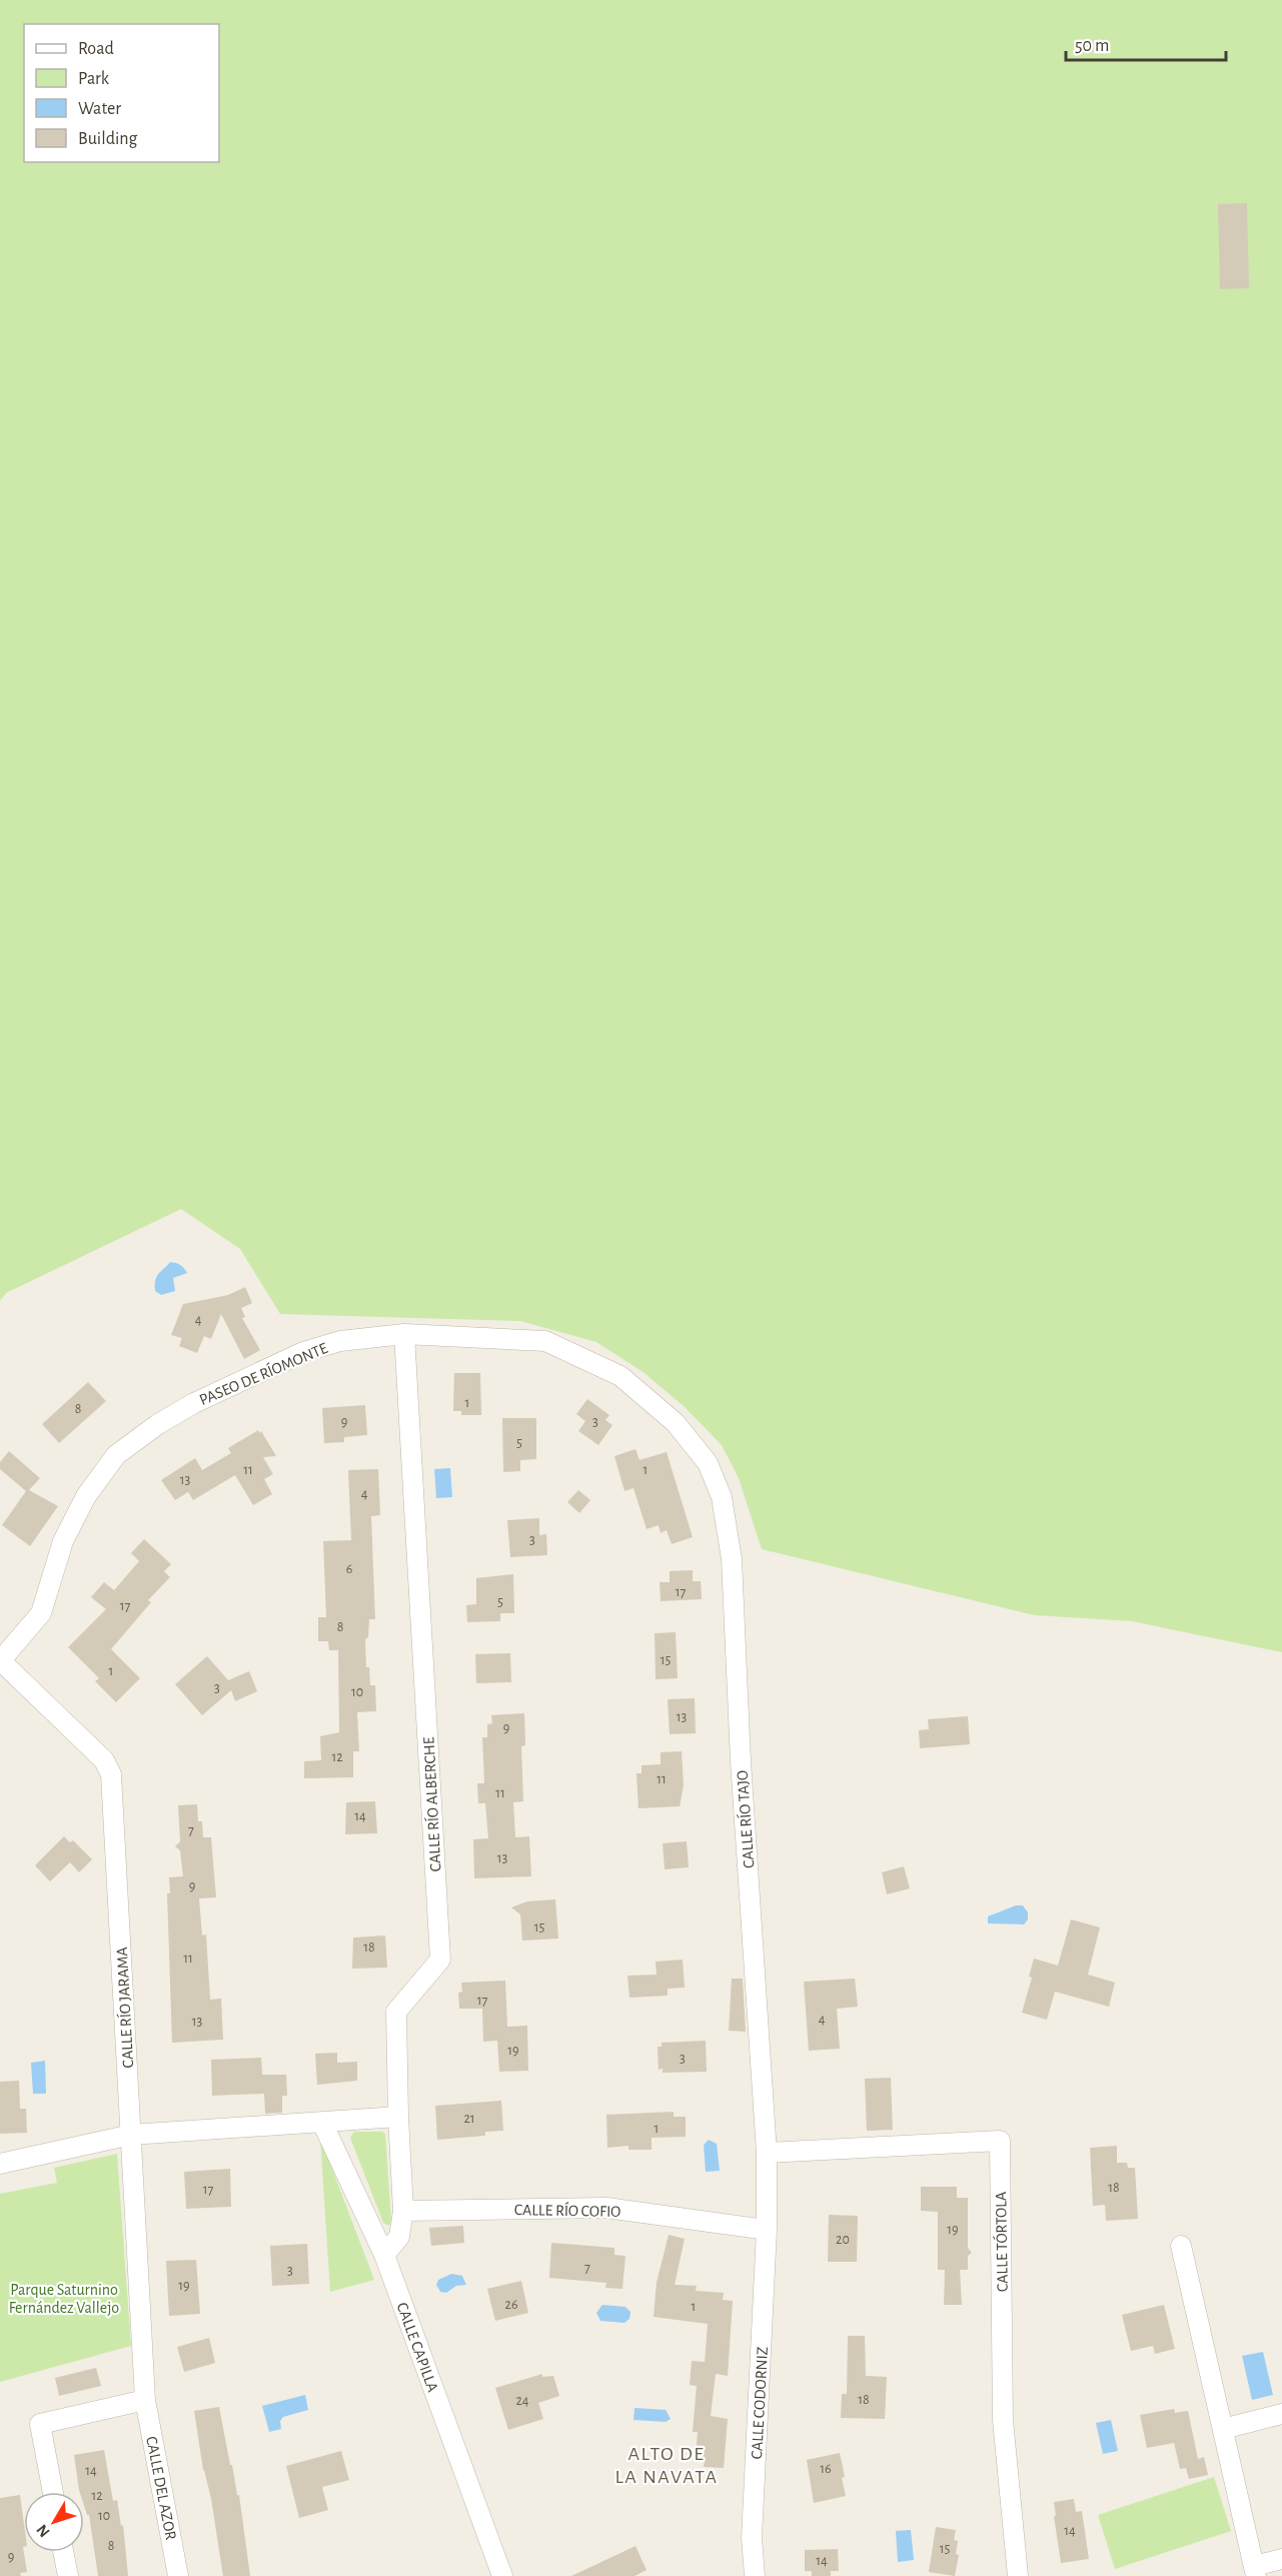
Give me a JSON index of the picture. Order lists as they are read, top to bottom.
{
  "streets": {
    "street": [
      "PASEO DE RÍOMONTE",
      "CALLE RÍO ALBERCHE",
      "CALLE RÍO TAJO",
      "CALLE RÍO JARAMA",
      "CALLE RÍO COFIO",
      "CALLE TÓRTOLA",
      "CALLE CAPILLA",
      "CALLE CODORNIZ",
      "CALLE DEL AZOR"
    ]
  },
  "crossings": [
    ["PASEO DE RÍOMONTE", "CALLE RÍO ALBERCHE"],
    ["PASEO DE RÍOMONTE", "CALLE RÍO TAJO"],
    ["PASEO DE RÍOMONTE", "CALLE RÍO JARAMA"],
    ["CALLE RÍO ALBERCHE", "CALLE RÍO COFIO"],
    ["CALLE RÍO ALBERCHE", "CALLE CAPILLA"],
    ["CALLE RÍO TAJO", "CALLE RÍO COFIO"],
    ["CALLE RÍO TAJO", "CALLE TÓRTOLA"],
    ["CALLE RÍO TAJO", "CALLE CODORNIZ"],
    ["CALLE RÍO JARAMA", "CALLE DEL AZOR"],
    ["CALLE RÍO COFIO", "CALLE CODORNIZ"]
  ],
  "districts": ["ALTO DE LA NAVATA"],
  "parks": ["Parque Saturnino Fernández Vallejo"],
  "house_numbers": [
    "4",
    "1",
    "8",
    "9",
    "3",
    "5",
    "11",
    "1",
    "13",
    "4",
    "3",
    "6",
    "17",
    "5",
    "17",
    "8",
    "15",
    "1",
    "3",
    "10",
    "13",
    "9",
    "12",
    "11",
    "11",
    "14",
    "7",
    "13",
    "9",
    "15",
    "18",
    "11",
    "17",
    "4",
    "13",
    "19",
    "3",
    "21",
    "1",
    "18",
    "17",
    "19",
    "20",
    "7",
    "3",
    "19",
    "26",
    "1",
    "18",
    "24",
    "16",
    "14",
    "12",
    "10",
    "14",
    "8",
    "15",
    "9",
    "14"
  ],
  "legend": [
    "Road",
    "Park",
    "Water",
    "Building"
  ],
  "scale_bar": "50 m",
  "north": "bottom left"
}
